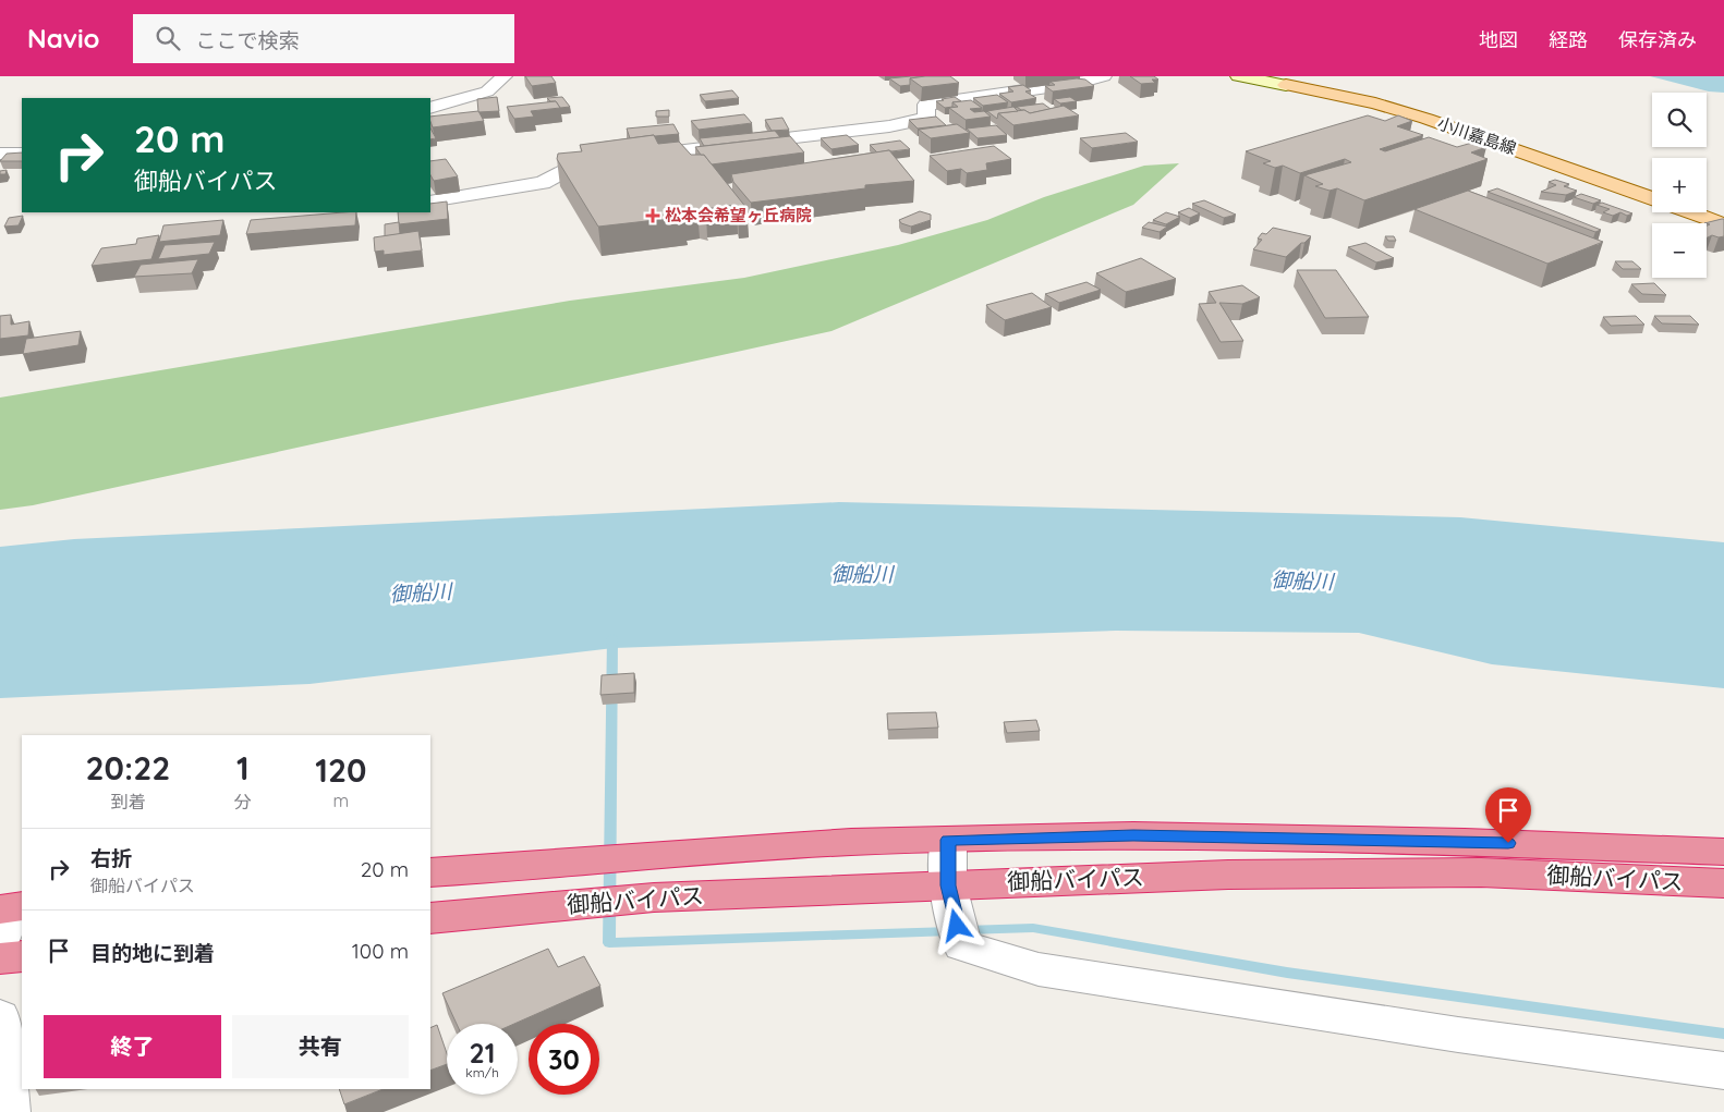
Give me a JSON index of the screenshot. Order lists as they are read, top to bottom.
{
  "streets": {
    "highway": ["御船バイパス"],
    "main road": ["小川嘉島線"]
  },
  "water": ["御船川"],
  "places": {
    "health": ["松本会希望ヶ丘病院"]
  },
  "page": {
    "header": "Navio",
    "search": "ここで検索",
    "nav": ["地図", "経路", "保存済み"],
    "map_buttons": ["+", "−"],
    "turn": ["20 m", "御船バイパス"],
    "eta": [
      "20:22",
      "到着",
      "1",
      "分",
      "120",
      "m"
    ],
    "list": [
      {
        "name": "右折",
        "note": "御船バイパス",
        "value": "20 m"
      },
      {
        "name": "目的地に到着",
        "value": "100 m"
      }
    ],
    "buttons": ["終了", "共有"],
    "speed": "21 km/h",
    "limit": "30"
  }
}
